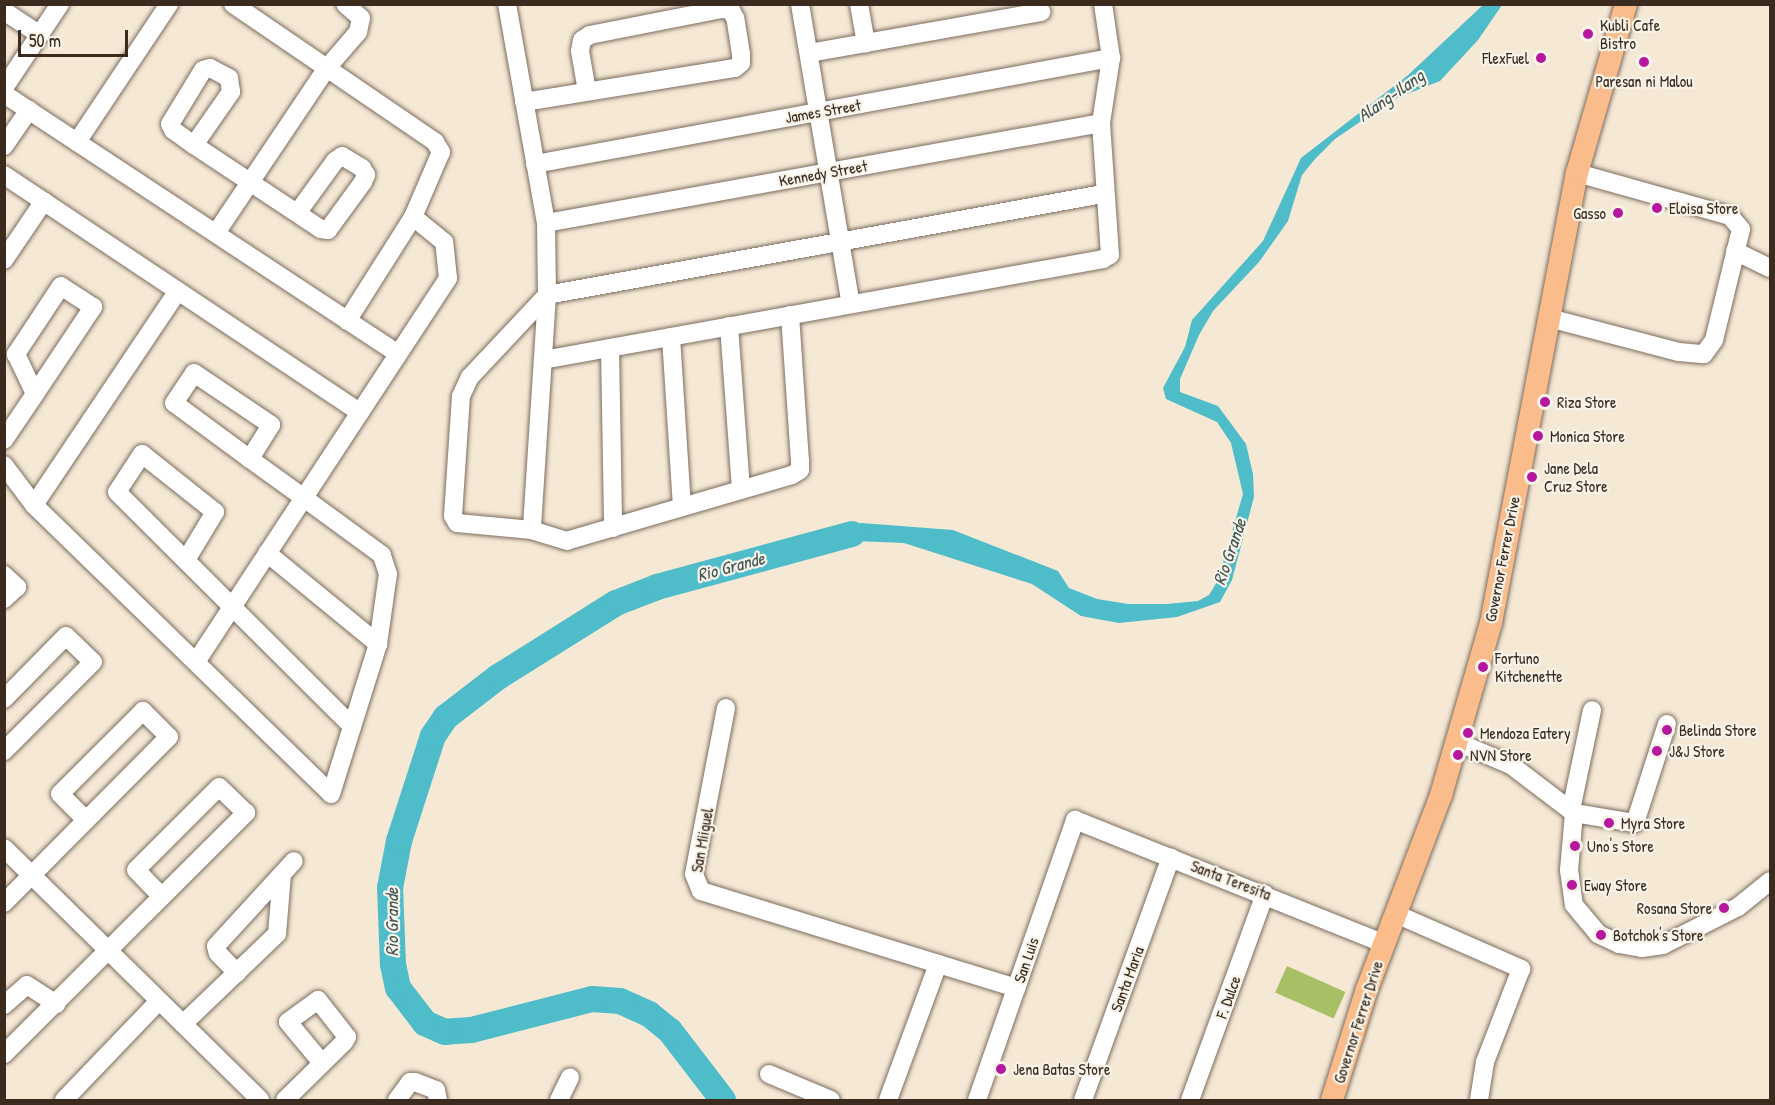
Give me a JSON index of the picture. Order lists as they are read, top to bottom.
{
  "streets": {
    "main road": ["Governor Ferrer Drive"],
    "street": [
      "James Street",
      "Kennedy Street",
      "San Miiguel",
      "Santa Teresita",
      "San Luis",
      "Santa Maria",
      "F. Dulce"
    ]
  },
  "crossings": [
    ["Governor Ferrer Drive", "Santa Teresita"],
    ["Santa Teresita", "San Luis"],
    ["Santa Teresita", "Santa Maria"],
    ["Santa Teresita", "F. Dulce"]
  ],
  "water": ["Alang-Ilang", "Rio Grande"],
  "places": [
    "Kubli Cafe Bistro",
    "FlexFuel",
    "Paresan ni Malou",
    "Eloisa Store",
    "Gasso",
    "Riza Store",
    "Monica Store",
    "Jane Dela Cruz Store",
    "Fortuno Kitchenette",
    "Belinda Store",
    "Mendoza Eatery",
    "J&J Store",
    "NVN Store",
    "Myra Store",
    "Uno's Store",
    "Eway Store",
    "Rosana Store",
    "Botchok's Store",
    "Jena Batas Store"
  ],
  "scale_bar": "50 m"
}
